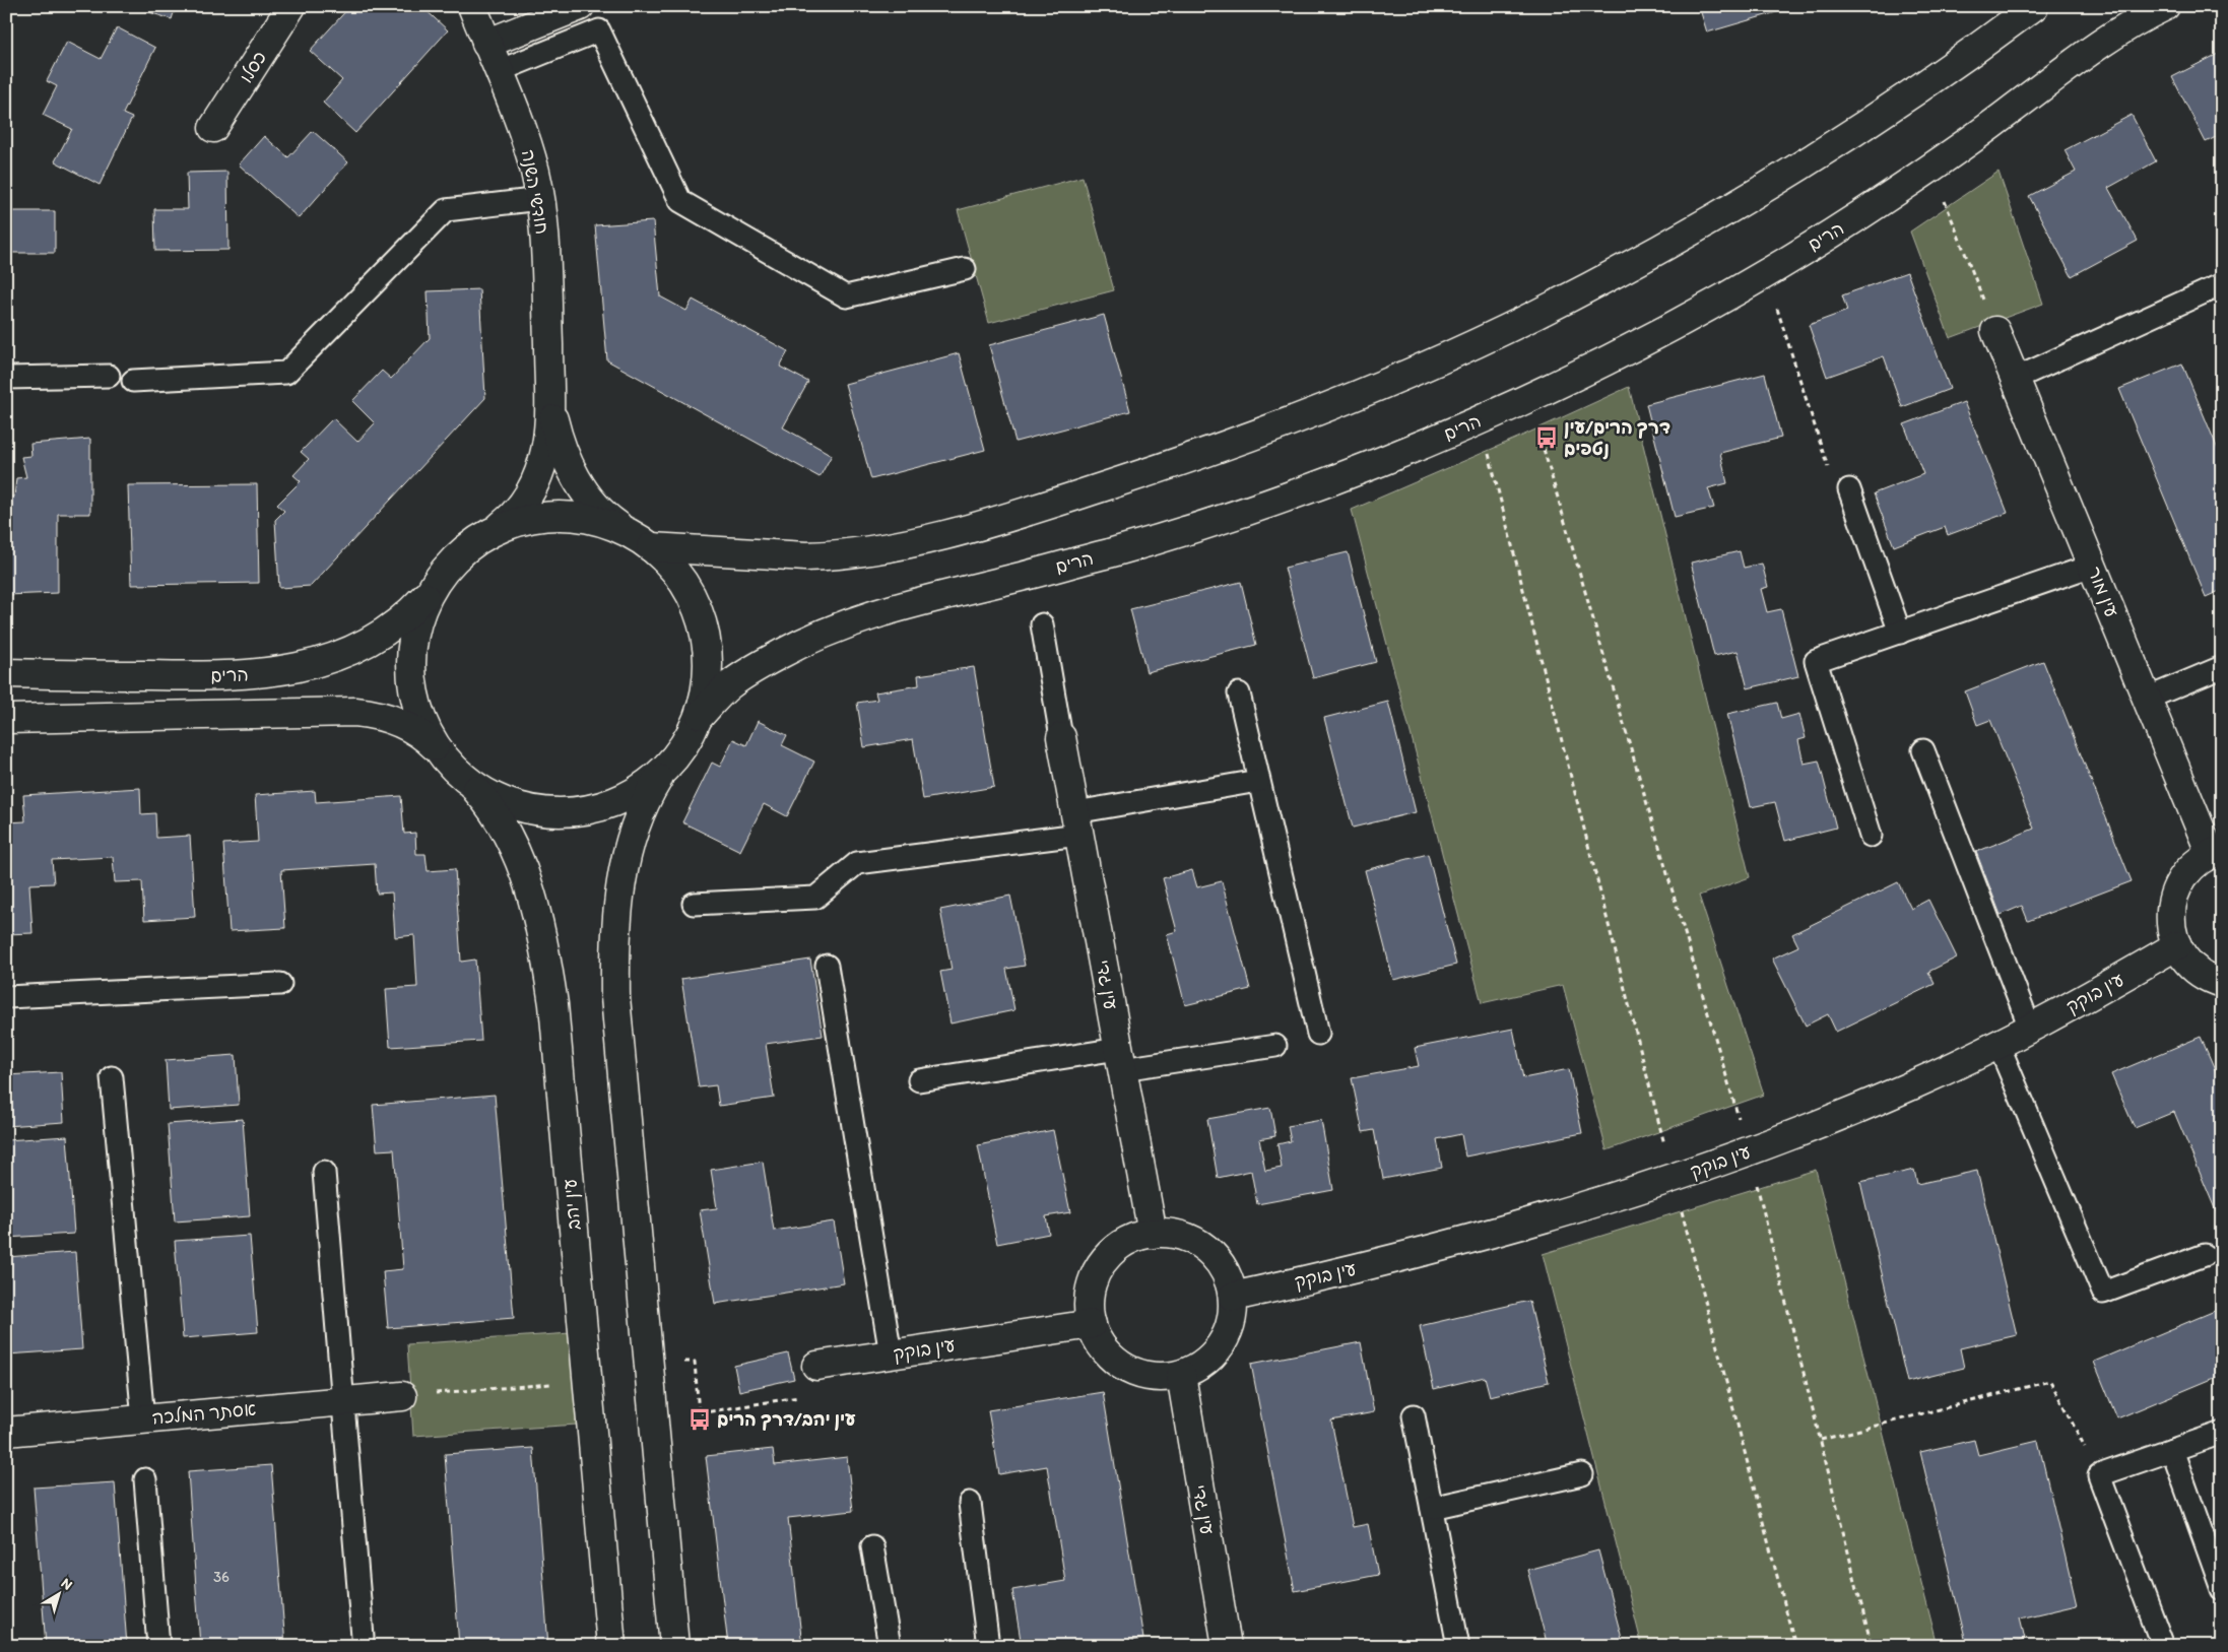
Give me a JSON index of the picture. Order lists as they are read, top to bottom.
{
  "streets": {
    "street": [
      "כסלו",
      "חודשי השנה",
      "הרים",
      "עין מור",
      "עין גדי",
      "עין בוקק",
      "עין יהב",
      "אסתר המלכה"
    ]
  },
  "crossings": [
    ["עין גדי", "עין בוקק"]
  ],
  "places": {
    "bus stop": ["דרך הרים/עין נטפים", "עין יהב/דרך הרים"]
  },
  "house_numbers": ["36"],
  "north": "top right"
}
